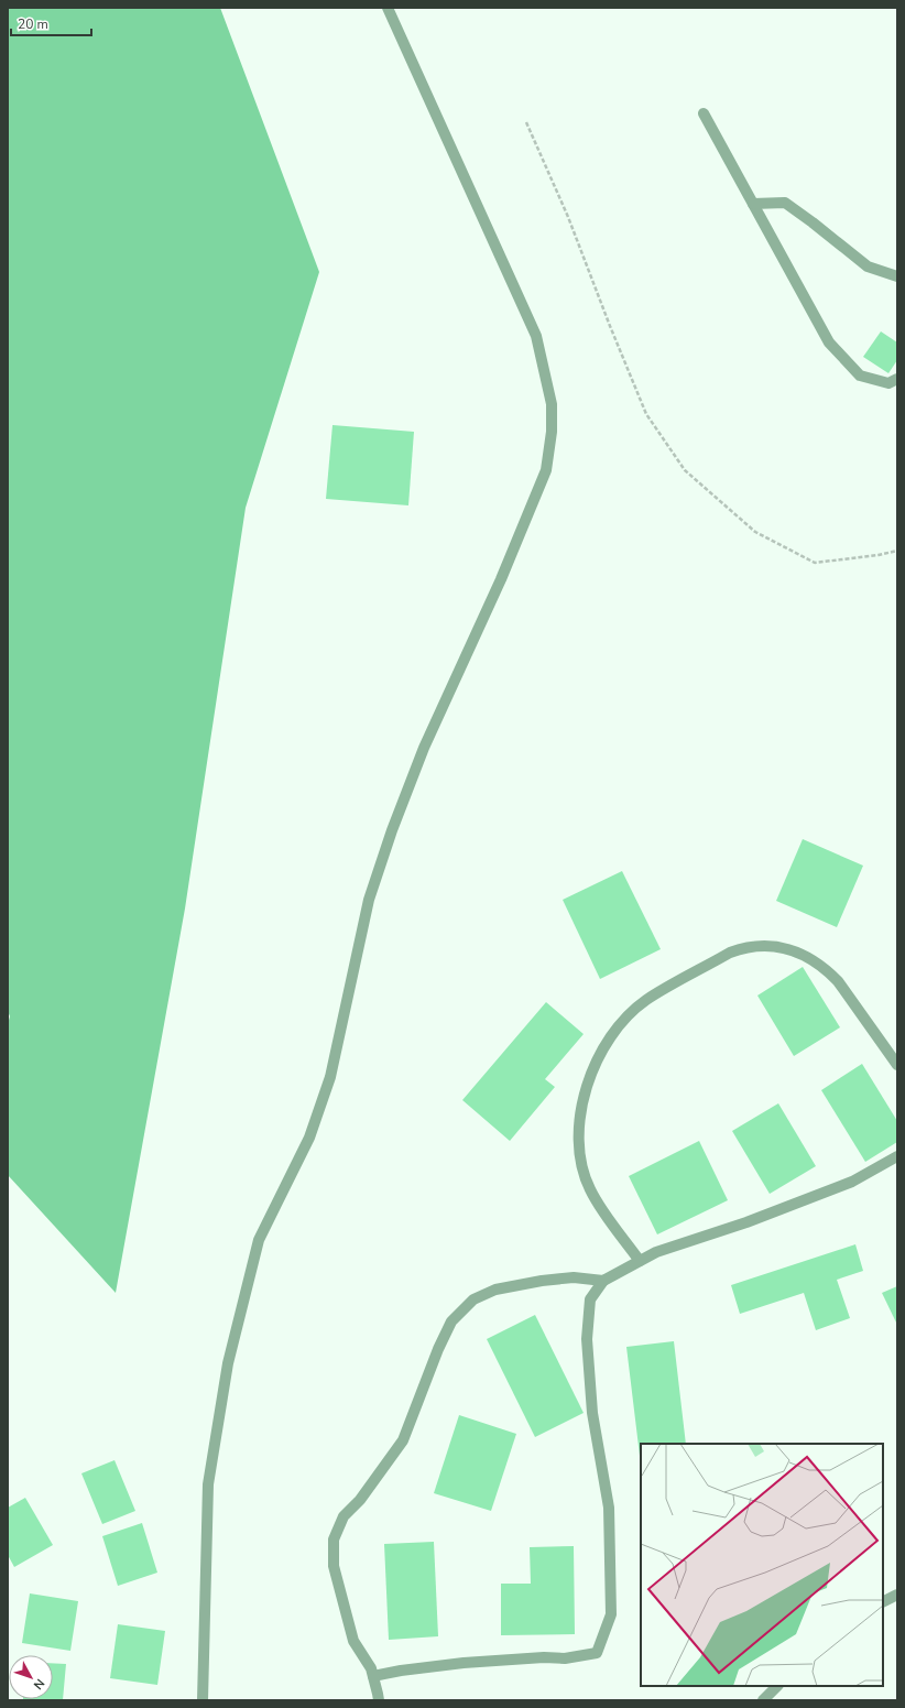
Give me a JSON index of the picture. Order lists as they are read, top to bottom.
{
  "scale_bar": "20 m",
  "north": "bottom right"
}
